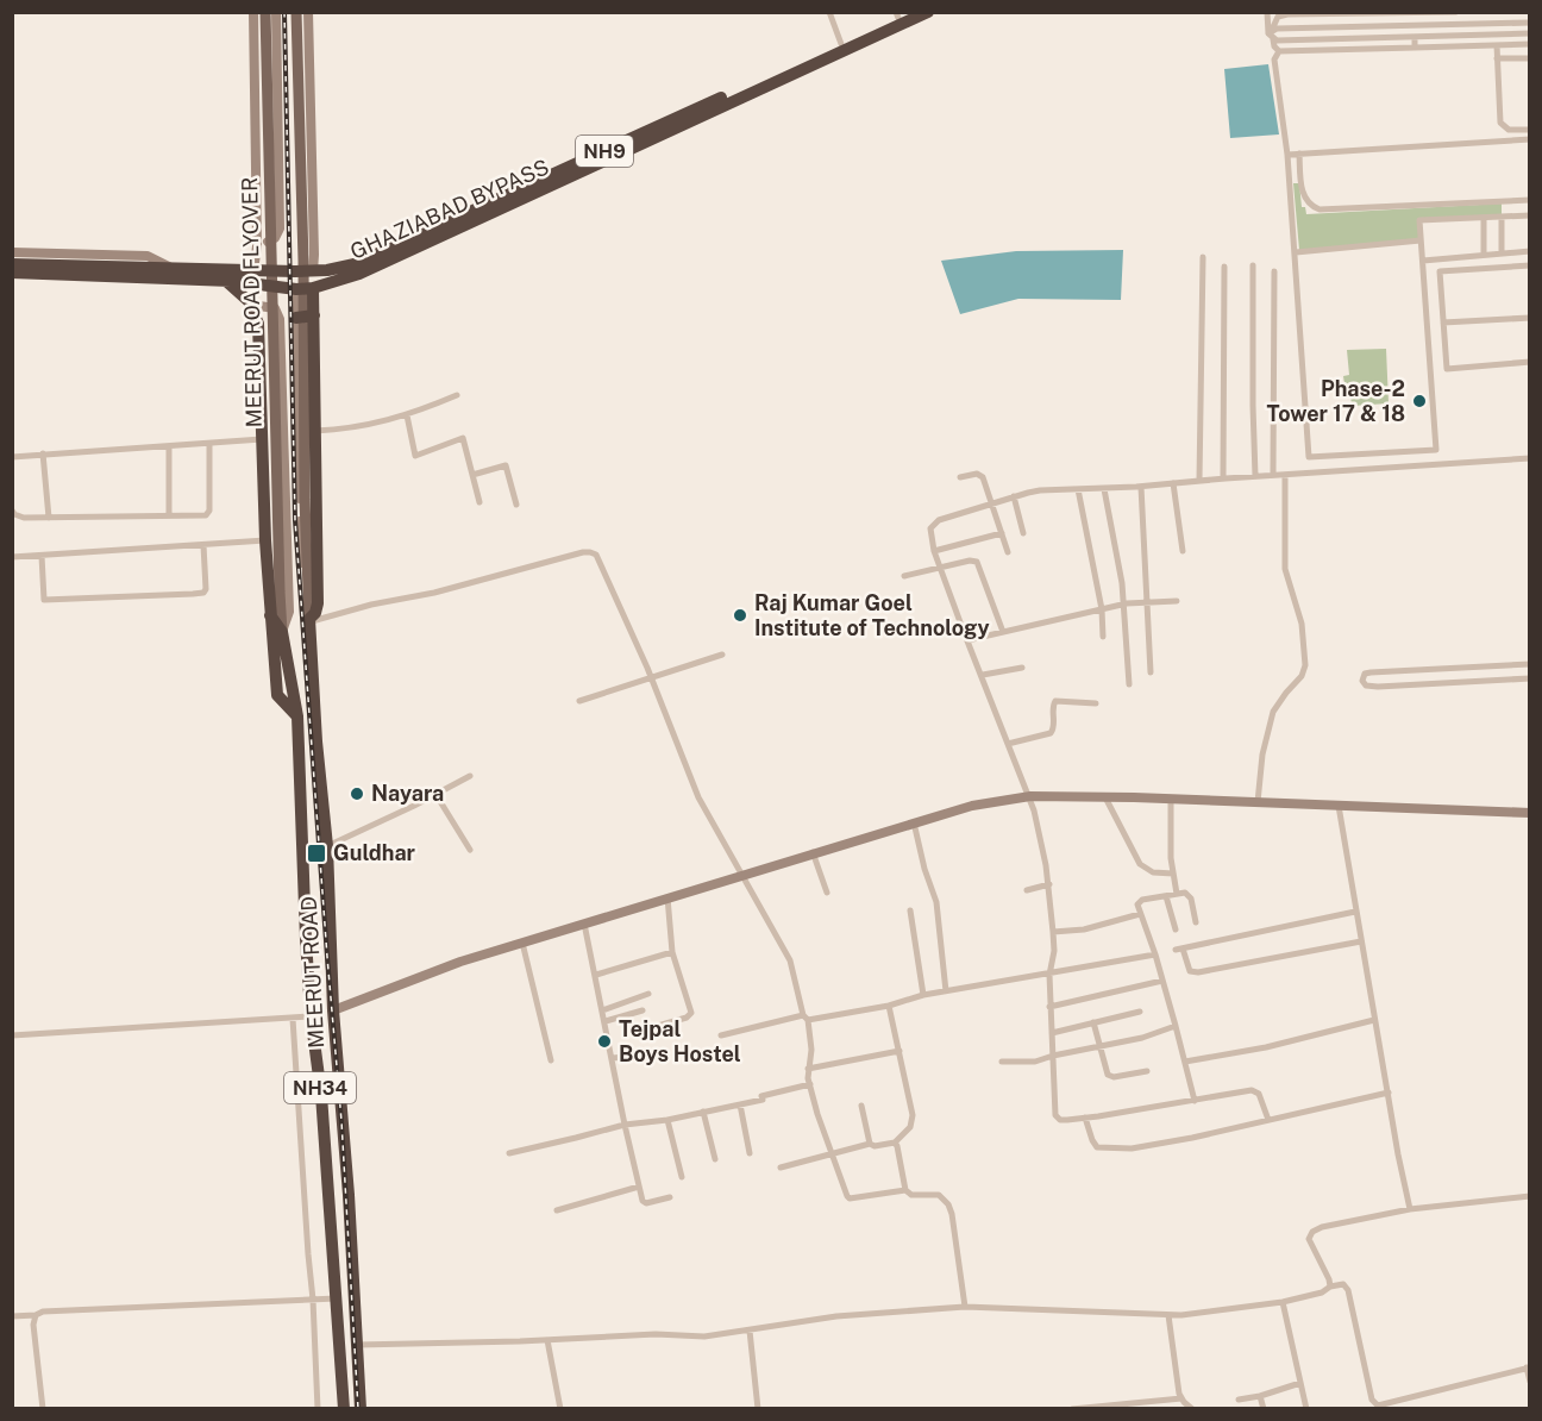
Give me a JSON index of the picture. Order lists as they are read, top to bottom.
{
  "streets": {
    "highway": [
      "NH9",
      "GHAZIABAD BYPASS",
      "MEERUT ROAD",
      "NH34"
    ],
    "main road": ["MEERUT ROAD FLYOVER"]
  },
  "crossings": [
    ["NH9", "GHAZIABAD BYPASS"],
    ["GHAZIABAD BYPASS", "MEERUT ROAD"],
    ["MEERUT ROAD FLYOVER", "MEERUT ROAD"],
    ["MEERUT ROAD", "NH34"]
  ],
  "places": {
    "other": [
      "Phase-2 Tower 17 & 18",
      "Raj Kumar Goel Institute of Technology",
      "Nayara",
      "Tejpal Boys Hostel"
    ],
    "transit": ["Guldhar"]
  }
}
